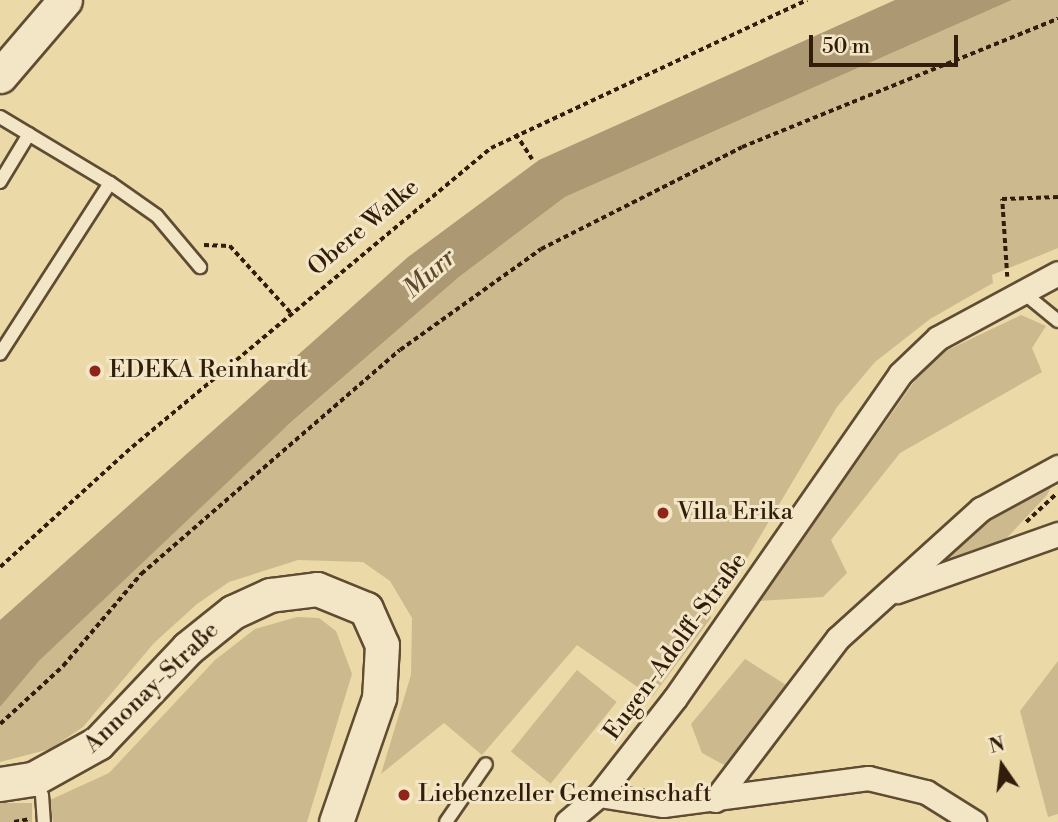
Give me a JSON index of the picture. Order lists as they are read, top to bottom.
{
  "streets": {
    "street": ["Eugen-Adolff-Straße", "Annonay-Straße"],
    "path": ["Obere Walke"]
  },
  "water": ["Murr"],
  "places": ["EDEKA Reinhardt", "Villa Erika", "Liebenzeller Gemeinschaft"],
  "scale_bar": "50 m",
  "north": "top"
}
